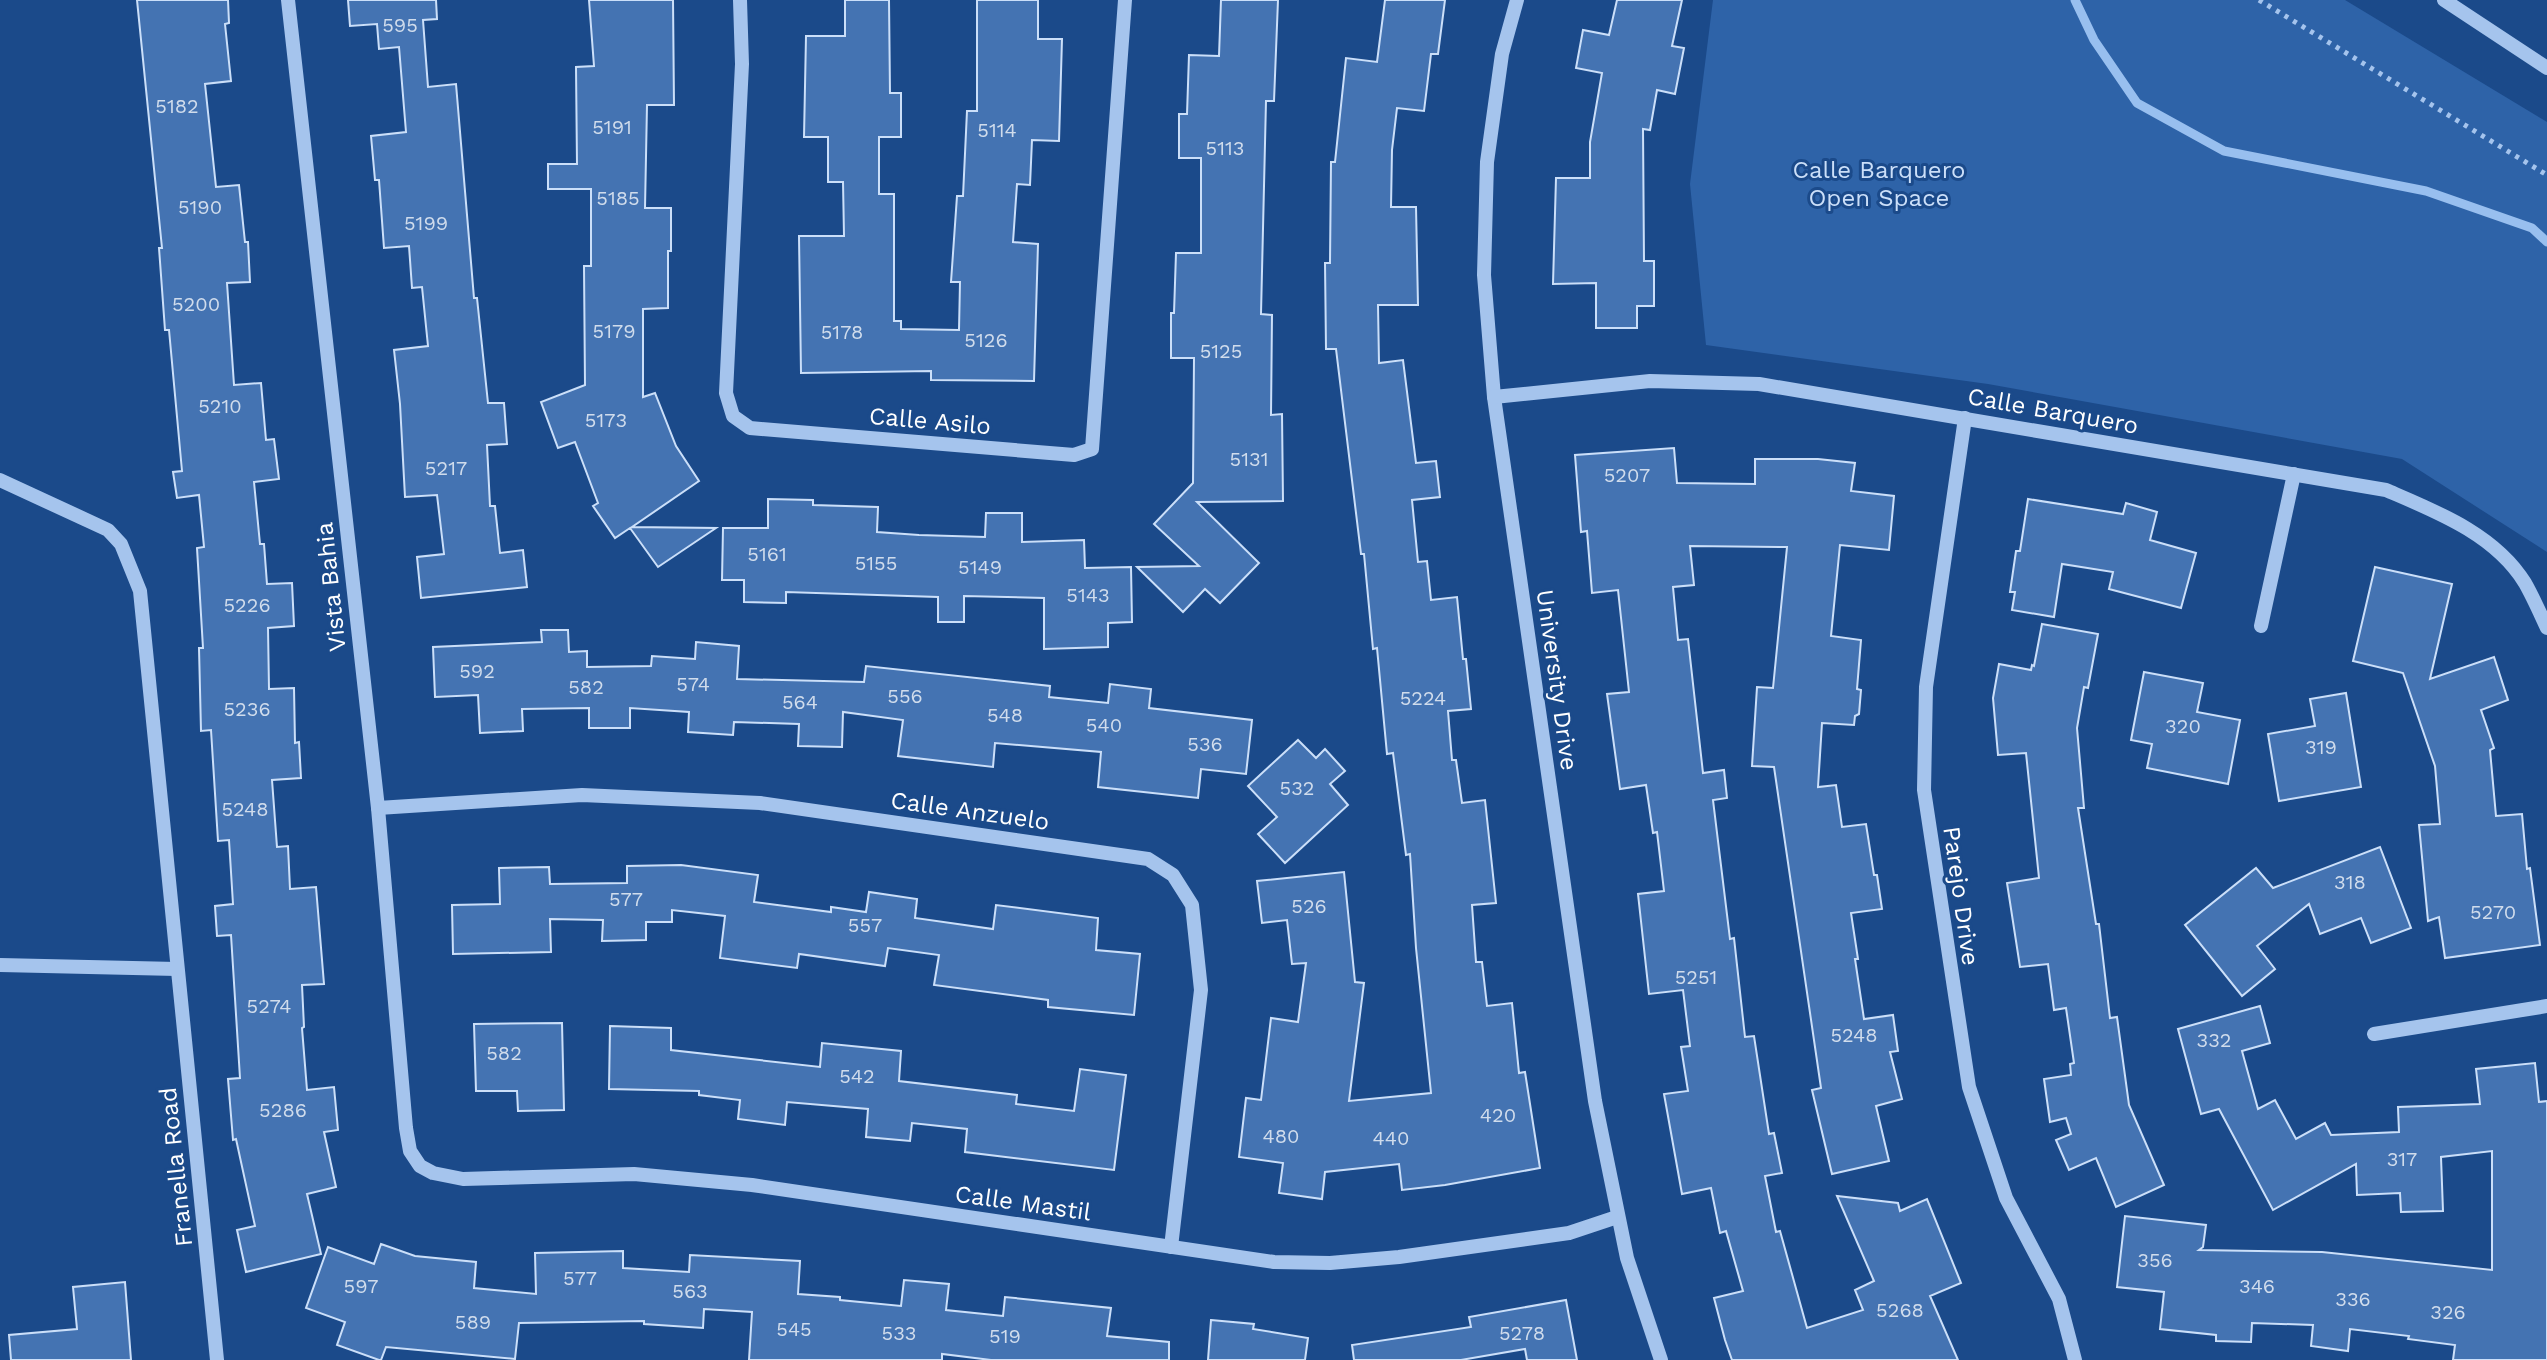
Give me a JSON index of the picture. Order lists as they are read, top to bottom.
{
  "streets": {
    "street": [
      "Calle Barquero",
      "Calle Asilo",
      "Vista Bahia",
      "University Drive",
      "Calle Anzuelo",
      "Parejo Drive",
      "Franella Road",
      "Calle Mastil"
    ]
  },
  "crossings": [
    ["Calle Barquero", "University Drive"],
    ["Calle Barquero", "Parejo Drive"],
    ["Vista Bahia", "Calle Anzuelo"],
    ["Vista Bahia", "Calle Mastil"],
    ["University Drive", "Calle Mastil"],
    ["Calle Anzuelo", "Calle Mastil"]
  ],
  "parks": ["Calle Barquero Open Space"],
  "house_numbers": [
    "595",
    "5182",
    "5191",
    "5114",
    "5113",
    "5185",
    "5190",
    "5199",
    "5200",
    "5179",
    "5178",
    "5126",
    "5125",
    "5210",
    "5173",
    "5131",
    "5217",
    "5207",
    "5161",
    "5155",
    "5149",
    "5143",
    "5226",
    "592",
    "574",
    "582",
    "556",
    "5224",
    "564",
    "5236",
    "548",
    "540",
    "320",
    "536",
    "319",
    "532",
    "5248",
    "318",
    "577",
    "526",
    "5270",
    "557",
    "5251",
    "5274",
    "5248",
    "332",
    "582",
    "542",
    "5286",
    "420",
    "480",
    "440",
    "317",
    "356",
    "577",
    "597",
    "346",
    "563",
    "336",
    "5268",
    "326",
    "589",
    "545",
    "533",
    "5278",
    "519"
  ]
}
